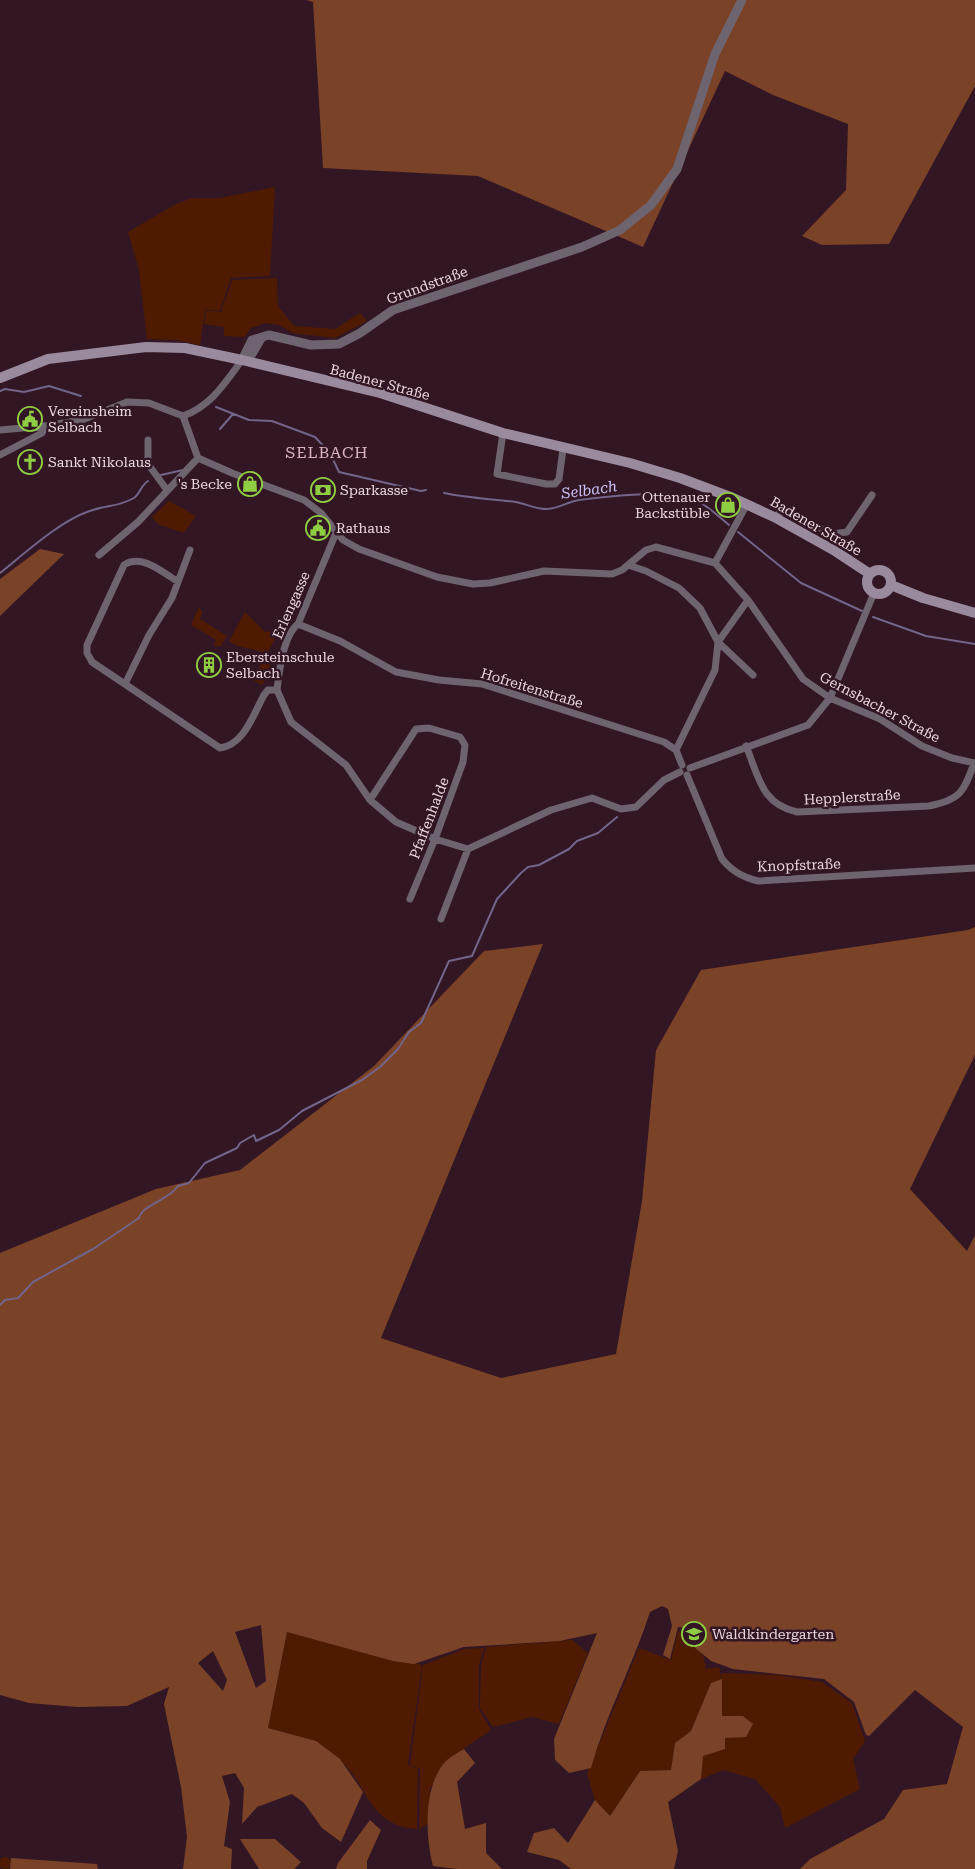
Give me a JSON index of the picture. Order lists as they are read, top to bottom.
{
  "streets": {
    "main road": ["Badener Straße"],
    "street": [
      "Grundstraße",
      "Erlengasse",
      "Hofreitenstraße",
      "Gernsbacher Straße",
      "Hepplerstraße",
      "Pfaffenhalde",
      "Knopfstraße"
    ]
  },
  "crossings": [
    ["Grundstraße", "Badener Straße"],
    ["Badener Straße", "Gernsbacher Straße"],
    ["Erlengasse", "Hofreitenstraße"],
    ["Gernsbacher Straße", "Hepplerstraße"]
  ],
  "districts": ["SELBACH"],
  "water": ["Selbach"],
  "places": {
    "public building": ["Vereinsheim Selbach", "Rathaus"],
    "church": ["Sankt Nikolaus"],
    "shop": ["'s Becke", "Ottenauer Backstüble"],
    "bank": ["Sparkasse"],
    "building": ["Ebersteinschule Selbach"],
    "school or university": ["Waldkindergarten"]
  }
}
